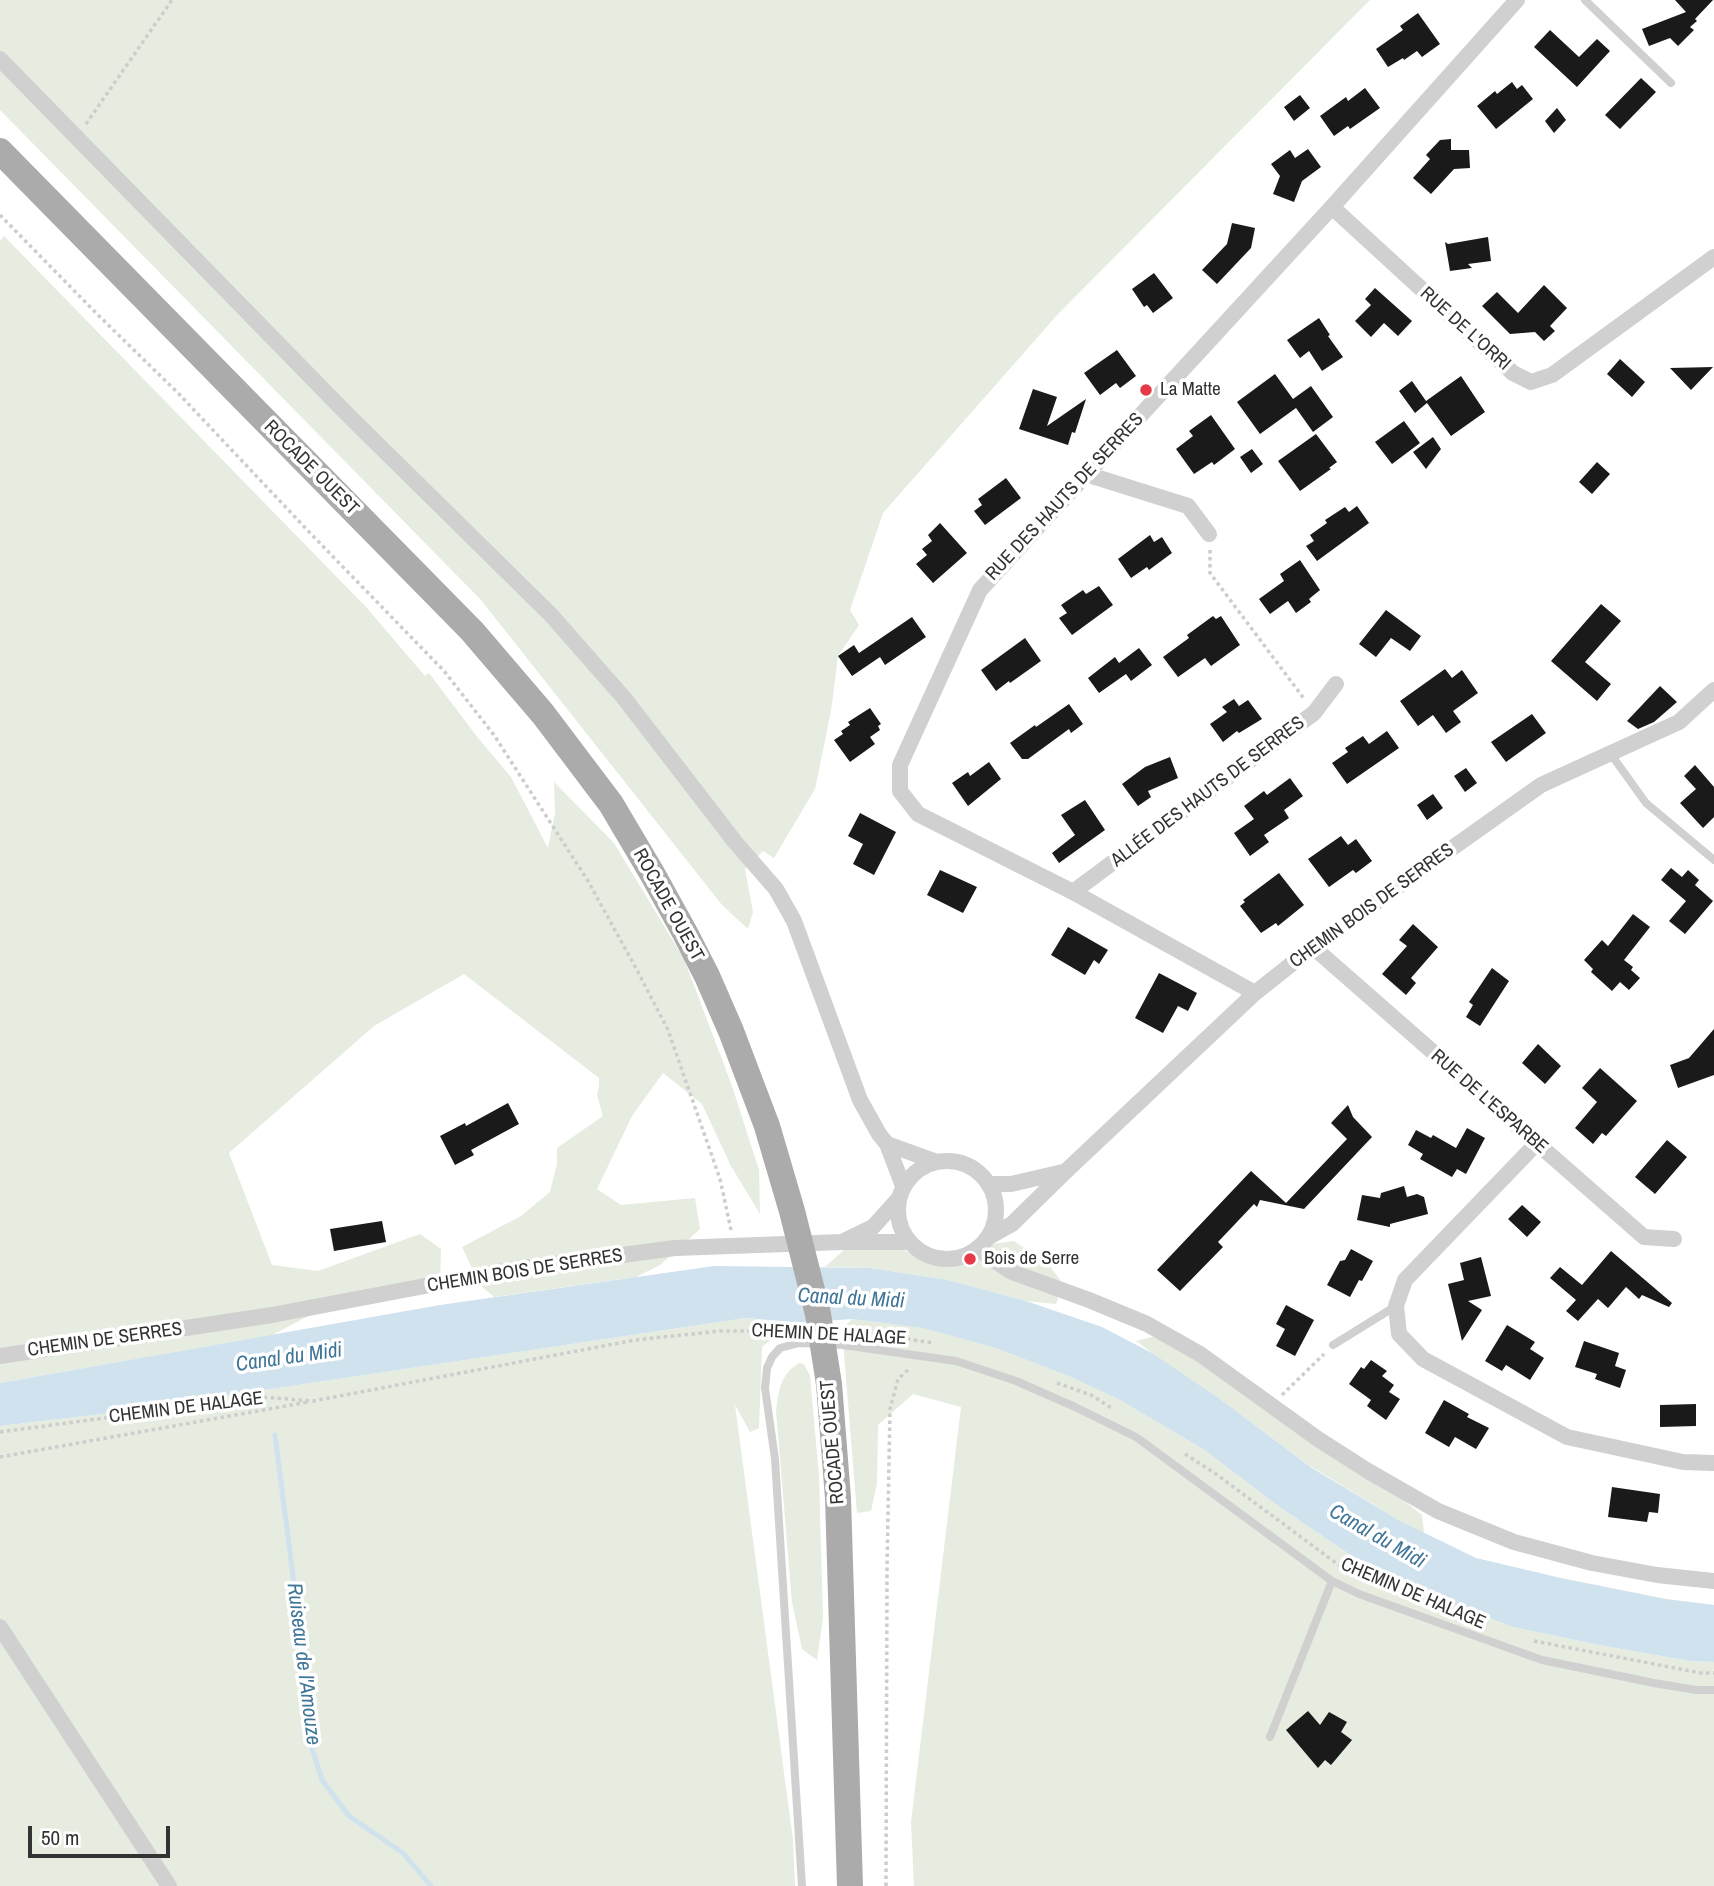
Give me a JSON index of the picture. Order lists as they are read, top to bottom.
{
  "streets": {
    "main road": ["ROCADE OUEST"],
    "street": [
      "RUE DE L'ORRI",
      "RUE DES HAUTS DE SERRES",
      "ALLÉE DES HAUTS DE SERRES",
      "CHEMIN BOIS DE SERRES",
      "RUE DE L'ESPARBE",
      "CHEMIN DE SERRES"
    ],
    "path": ["CHEMIN DE HALAGE"]
  },
  "crossings": [
    ["RUE DE L'ORRI", "RUE DES HAUTS DE SERRES"],
    ["RUE DES HAUTS DE SERRES", "ALLÉE DES HAUTS DE SERRES"],
    ["RUE DES HAUTS DE SERRES", "CHEMIN BOIS DE SERRES"],
    ["CHEMIN BOIS DE SERRES", "RUE DE L'ESPARBE"],
    ["CHEMIN BOIS DE SERRES", "CHEMIN DE SERRES"]
  ],
  "water": ["Canal du Midi", "Ruiseau de l'Amouze"],
  "places": ["La Matte", "Bois de Serre"],
  "scale_bar": "50 m"
}
